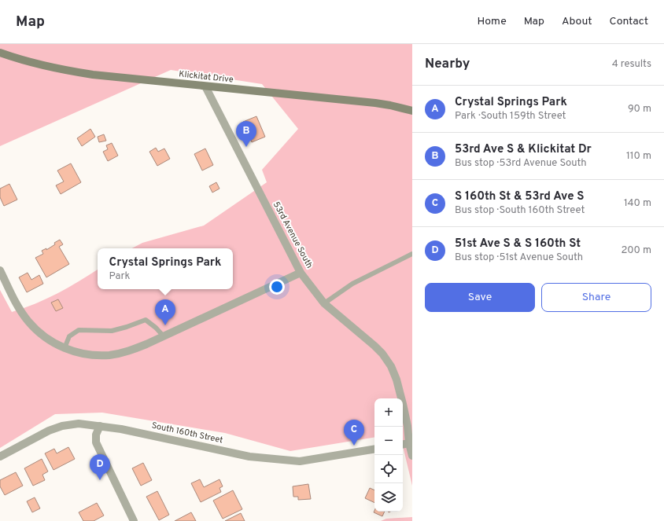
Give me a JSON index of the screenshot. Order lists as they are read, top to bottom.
{
  "streets": {
    "main road": ["Klickitat Drive"],
    "street": ["53rd Avenue South", "South 160th Street"]
  },
  "crossings": [
    ["Klickitat Drive", "53rd Avenue South"]
  ],
  "page": {
    "header": "Map",
    "nav": [
      "Home",
      "Map",
      "About",
      "Contact"
    ],
    "heading": ["Nearby", "4 results"],
    "list": [
      {
        "mark": "A",
        "name": "Crystal Springs Park",
        "note": "Park · South 159th Street",
        "value": "90 m"
      },
      {
        "mark": "B",
        "name": "53rd Ave S & Klickitat Dr",
        "note": "Bus stop · 53rd Avenue South",
        "value": "110 m"
      },
      {
        "mark": "C",
        "name": "S 160th St & 53rd Ave S",
        "note": "Bus stop · South 160th Street",
        "value": "140 m"
      },
      {
        "mark": "D",
        "name": "51st Ave S & S 160th St",
        "note": "Bus stop · 51st Avenue South",
        "value": "200 m"
      }
    ],
    "pins": [
      "B",
      "A",
      "C",
      "D"
    ],
    "popup": ["Crystal Springs Park", "Park"],
    "buttons": ["Save", "Share"],
    "map_buttons": ["+", "−"]
  }
}
